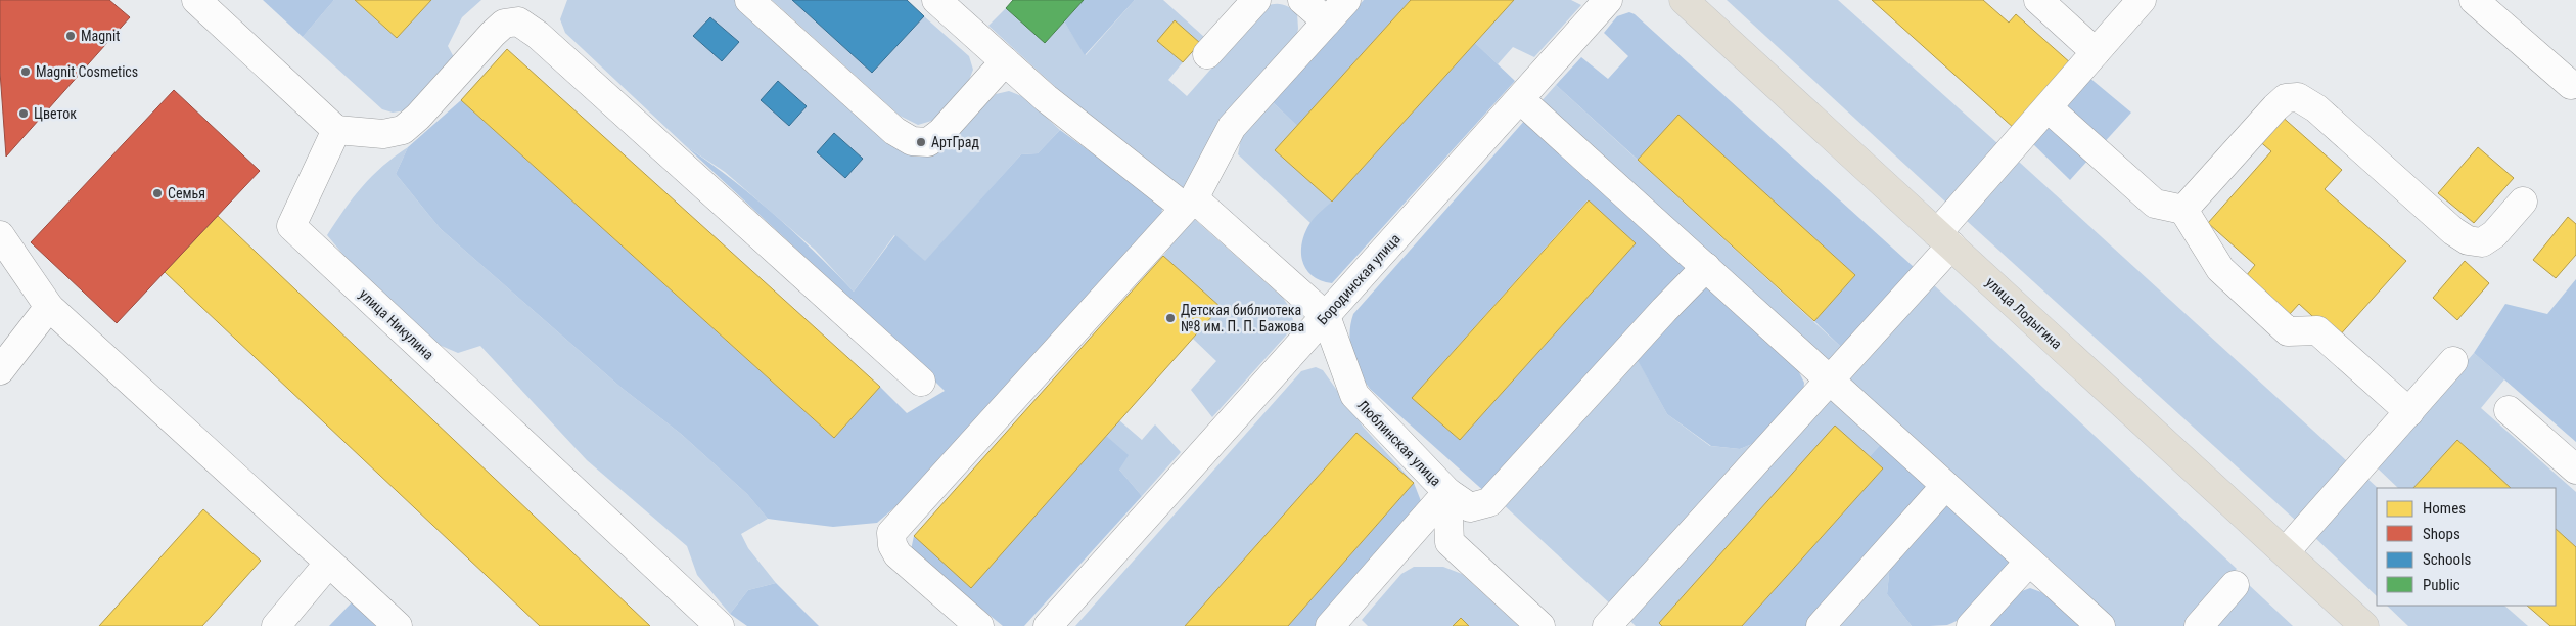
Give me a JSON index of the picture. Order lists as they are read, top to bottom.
{
  "streets": {
    "main road": ["улица Лодыгина"],
    "street": ["Бородинская улица", "улица Никулина", "Люблинская улица"]
  },
  "crossings": [
    ["Бородинская улица", "Люблинская улица"]
  ],
  "places": [
    "Magnit",
    "Magnit Cosmetics",
    "Цветок",
    "АртГрад",
    "Семья",
    "Детская библиотека №8 им. П. П. Бажова"
  ],
  "legend": [
    "Homes",
    "Shops",
    "Schools",
    "Public"
  ]
}
